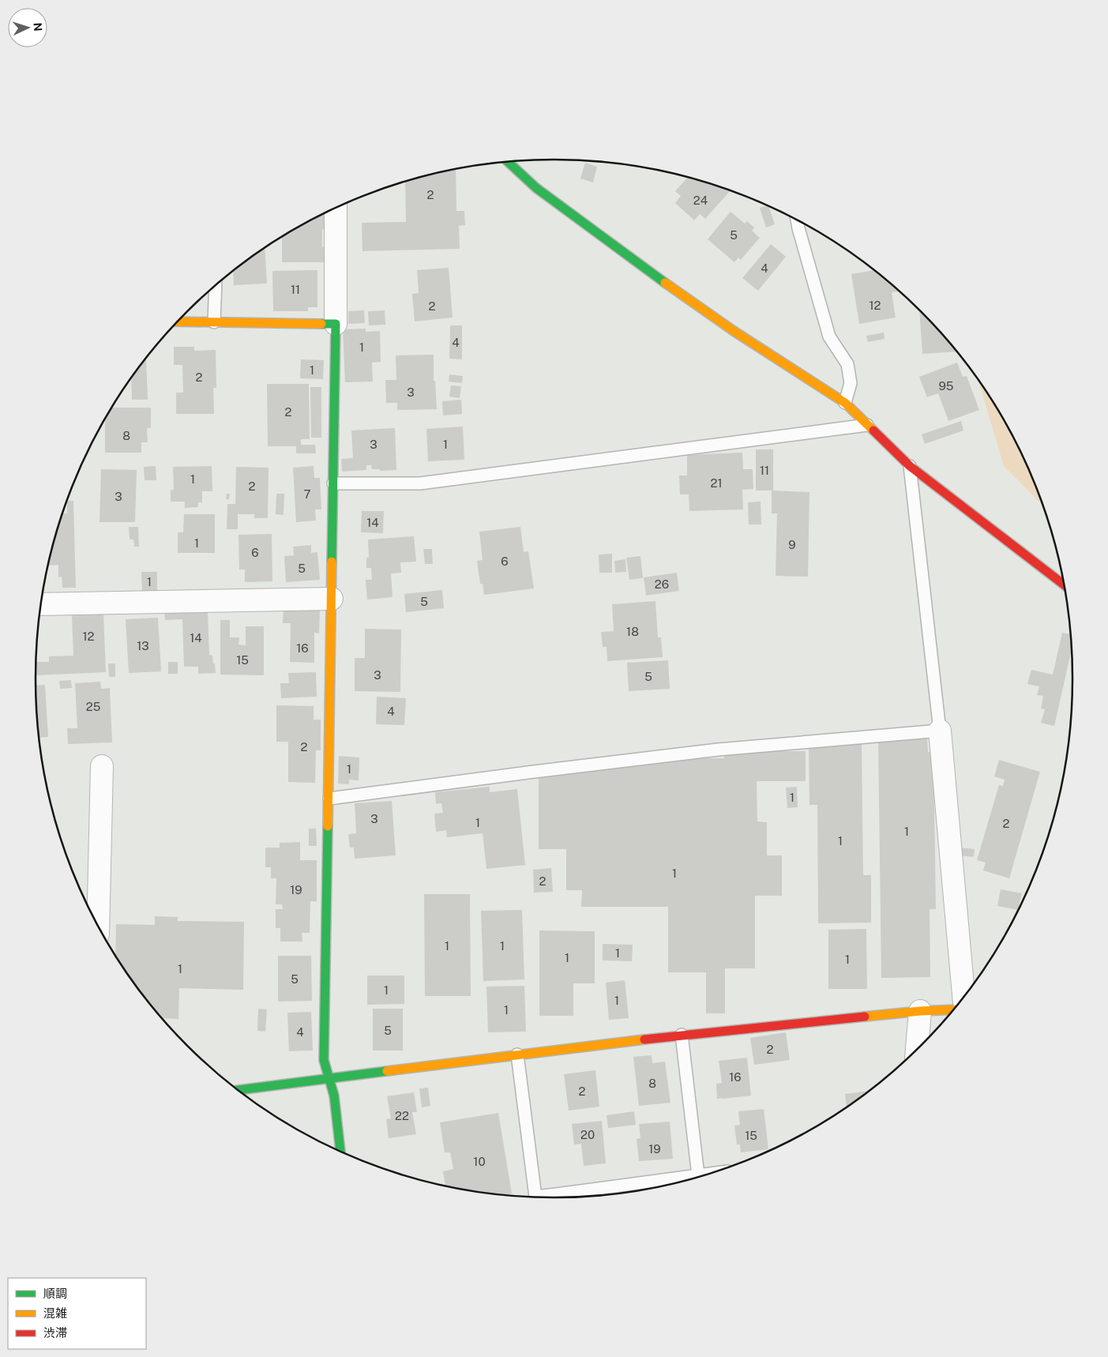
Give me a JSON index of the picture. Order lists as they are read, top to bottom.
{
  "house_numbers": [
    "2",
    "24",
    "5",
    "4",
    "11",
    "12",
    "2",
    "4",
    "1",
    "1",
    "2",
    "95",
    "3",
    "2",
    "8",
    "3",
    "1",
    "11",
    "1",
    "21",
    "2",
    "7",
    "3",
    "14",
    "1",
    "9",
    "6",
    "6",
    "5",
    "1",
    "26",
    "5",
    "18",
    "12",
    "14",
    "13",
    "16",
    "15",
    "3",
    "5",
    "25",
    "4",
    "2",
    "1",
    "1",
    "3",
    "1",
    "2",
    "1",
    "1",
    "1",
    "2",
    "19",
    "1",
    "1",
    "1",
    "1",
    "1",
    "1",
    "5",
    "1",
    "1",
    "1",
    "5",
    "4",
    "2",
    "16",
    "8",
    "2",
    "22",
    "20",
    "15",
    "19",
    "10"
  ],
  "legend": ["順調", "混雑", "渋滞"],
  "north": "right"
}
